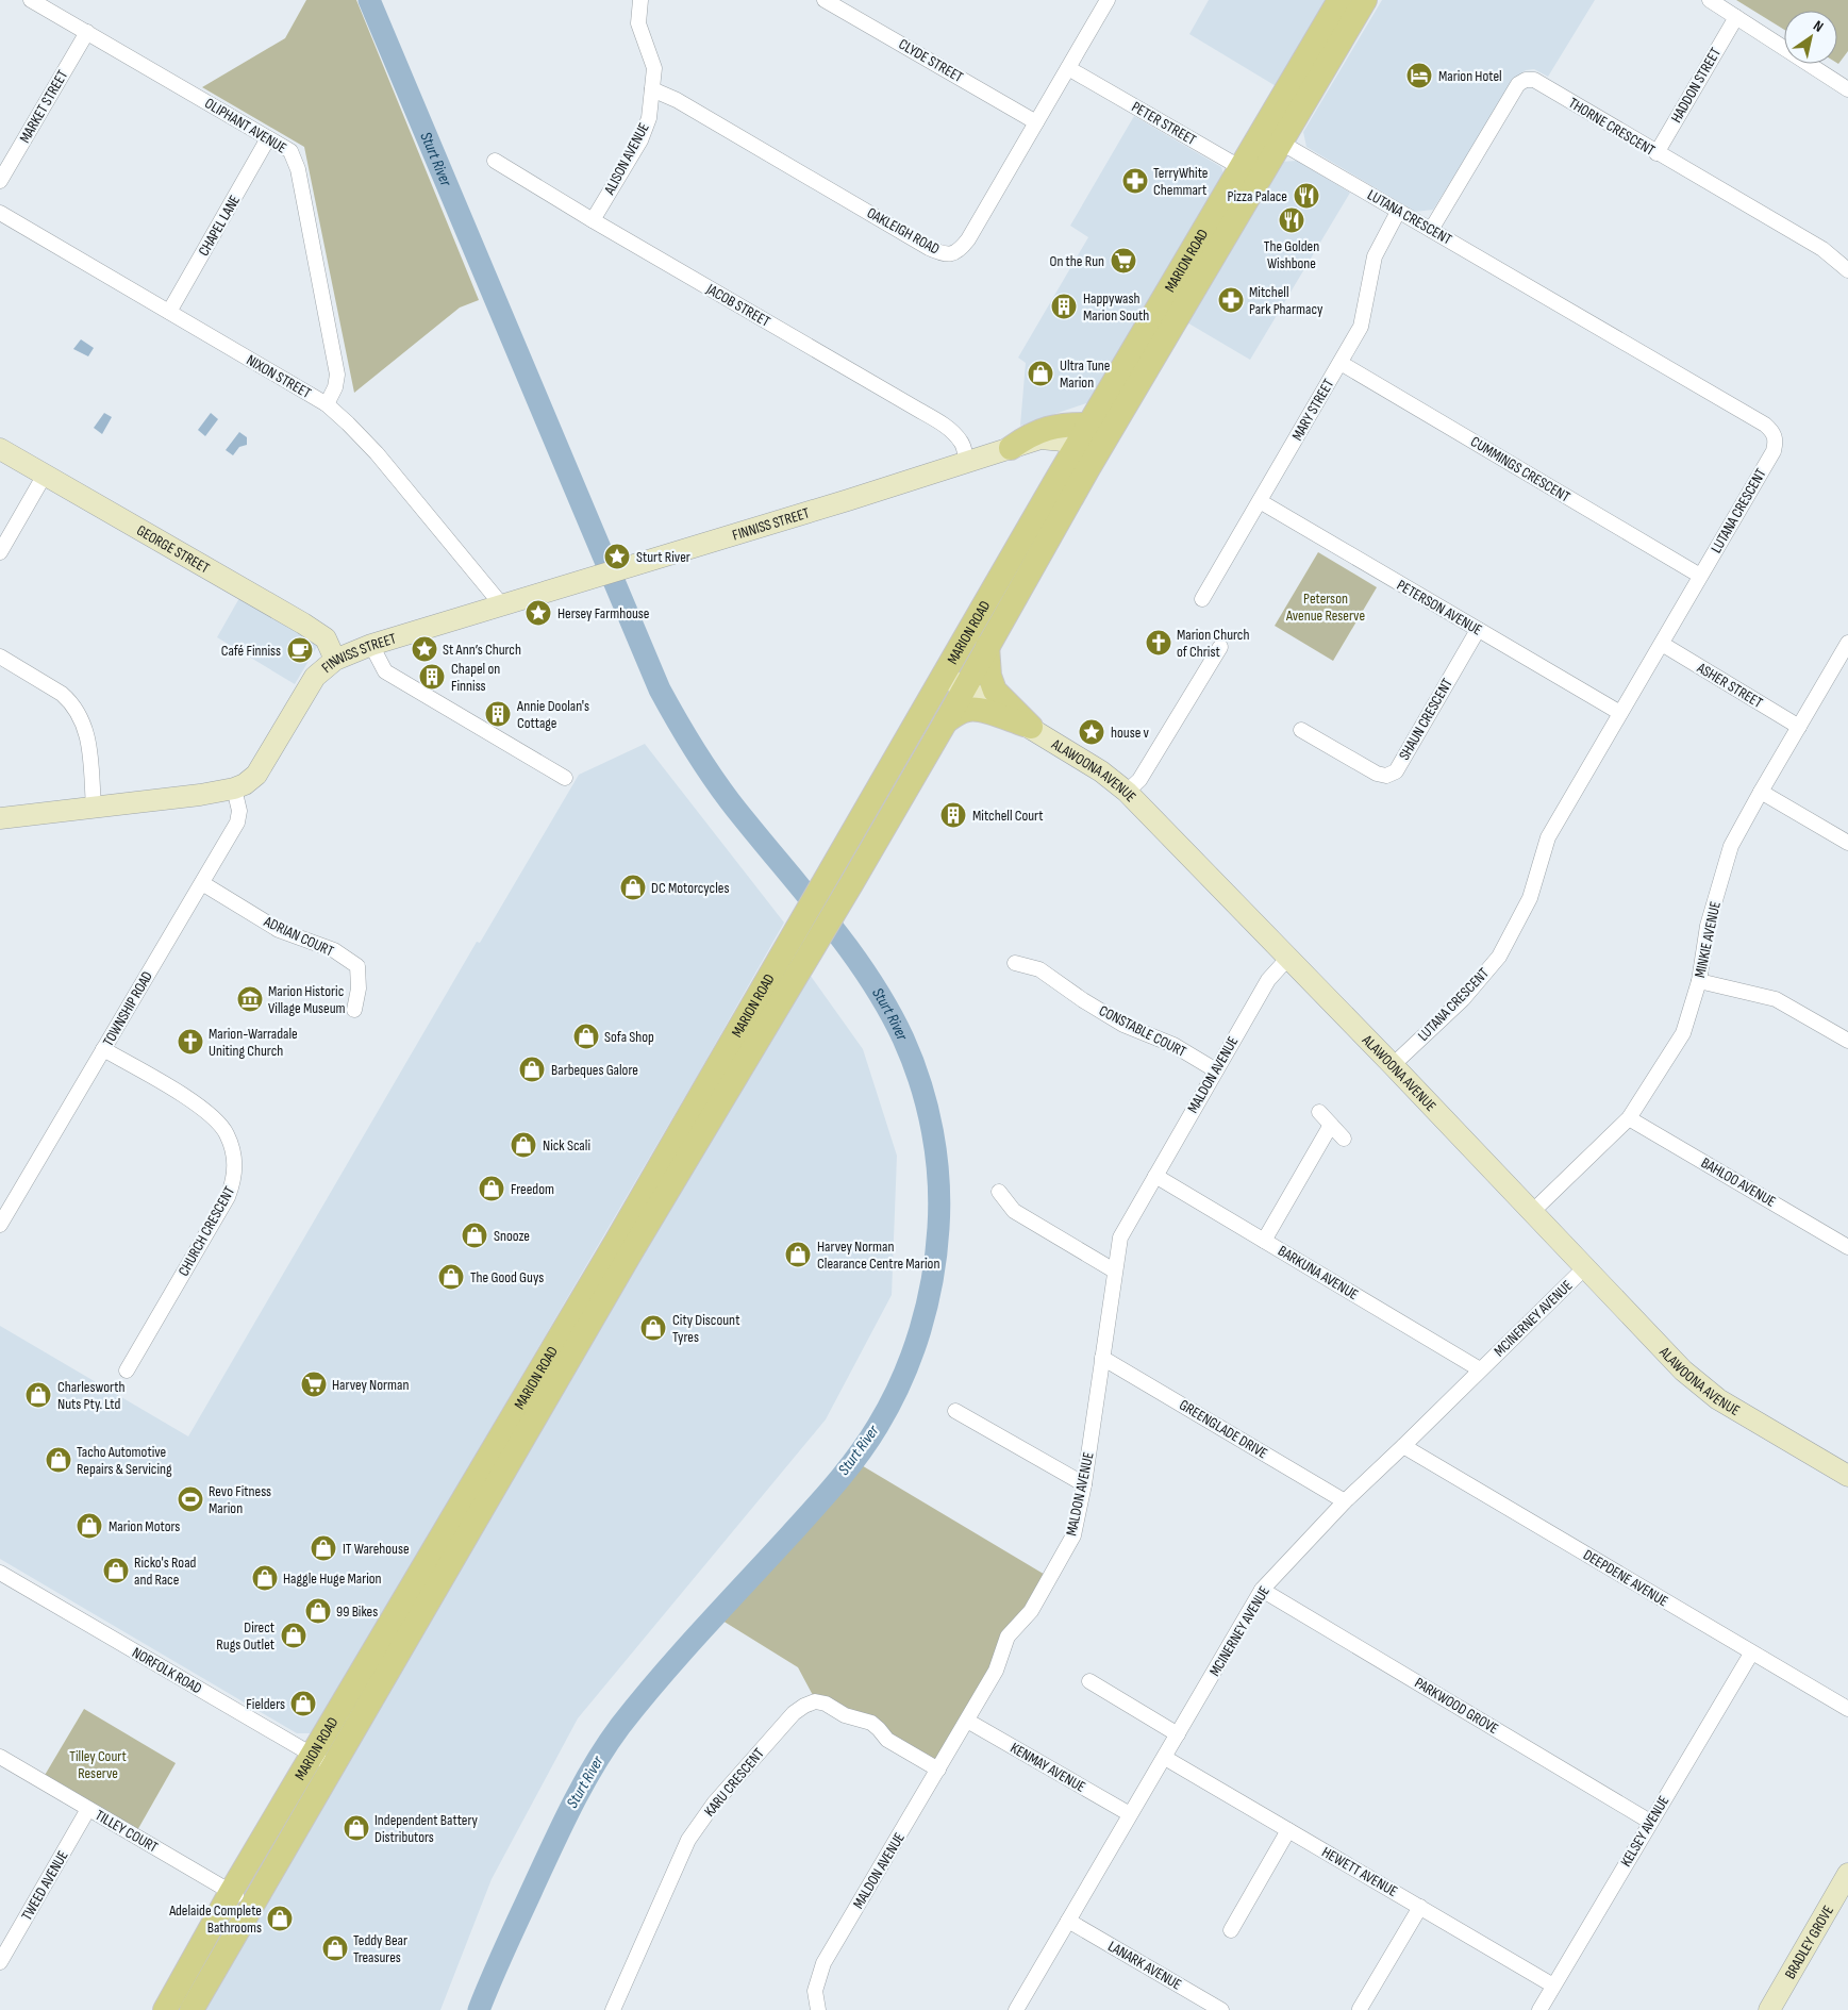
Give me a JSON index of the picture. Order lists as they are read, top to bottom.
{
  "streets": {
    "main road": ["MARION ROAD"],
    "street": [
      "CLYDE STREET",
      "HADDON STREET",
      "MARKET STREET",
      "PETER STREET",
      "OLIPHANT AVENUE",
      "THORNE CRESCENT",
      "ALISON AVENUE",
      "LUTANA CRESCENT",
      "CHAPEL LANE",
      "OAKLEIGH ROAD",
      "JACOB STREET",
      "NIXON STREET",
      "MARY STREET",
      "CUMMINGS CRESCENT",
      "FINNISS STREET",
      "GEORGE STREET",
      "PETERSON AVENUE",
      "ASHER STREET",
      "SHAUN CRESCENT",
      "ALAWOONA AVENUE",
      "ADRIAN COURT",
      "MINKIE AVENUE",
      "TOWNSHIP ROAD",
      "CONSTABLE COURT",
      "MALDON AVENUE",
      "BAHLOO AVENUE",
      "CHURCH CRESCENT",
      "BARKUNA AVENUE",
      "MCINERNEY AVENUE",
      "GREENGLADE DRIVE",
      "DEEPDENE AVENUE",
      "NORFOLK ROAD",
      "PARKWOOD GROVE",
      "KENMAY AVENUE",
      "KARU CRESCENT",
      "TILLEY COURT",
      "KELSEY AVENUE",
      "HEWETT AVENUE",
      "TWEED AVENUE",
      "BRADLEY GROVE",
      "LANARK AVENUE"
    ]
  },
  "crossings": [
    ["CLYDE STREET", "OAKLEIGH ROAD"],
    ["HADDON STREET", "THORNE CRESCENT"],
    ["MARKET STREET", "OLIPHANT AVENUE"],
    ["PETER STREET", "OAKLEIGH ROAD"],
    ["PETER STREET", "MARION ROAD"],
    ["OLIPHANT AVENUE", "CHAPEL LANE"],
    ["OLIPHANT AVENUE", "NIXON STREET"],
    ["THORNE CRESCENT", "LUTANA CRESCENT"],
    ["ALISON AVENUE", "OAKLEIGH ROAD"],
    ["ALISON AVENUE", "JACOB STREET"],
    ["LUTANA CRESCENT", "MARION ROAD"],
    ["LUTANA CRESCENT", "MARY STREET"],
    ["LUTANA CRESCENT", "CUMMINGS CRESCENT"],
    ["LUTANA CRESCENT", "PETERSON AVENUE"],
    ["LUTANA CRESCENT", "ASHER STREET"],
    ["LUTANA CRESCENT", "ALAWOONA AVENUE"],
    ["CHAPEL LANE", "NIXON STREET"],
    ["MARION ROAD", "FINNISS STREET"],
    ["MARION ROAD", "ALAWOONA AVENUE"],
    ["MARION ROAD", "NORFOLK ROAD"],
    ["MARION ROAD", "TILLEY COURT"],
    ["JACOB STREET", "FINNISS STREET"],
    ["NIXON STREET", "FINNISS STREET"],
    ["MARY STREET", "CUMMINGS CRESCENT"],
    ["MARY STREET", "PETERSON AVENUE"],
    ["FINNISS STREET", "GEORGE STREET"],
    ["FINNISS STREET", "TOWNSHIP ROAD"],
    ["PETERSON AVENUE", "SHAUN CRESCENT"],
    ["ASHER STREET", "MINKIE AVENUE"],
    ["ALAWOONA AVENUE", "MINKIE AVENUE"],
    ["ALAWOONA AVENUE", "MALDON AVENUE"],
    ["ALAWOONA AVENUE", "MCINERNEY AVENUE"],
    ["ADRIAN COURT", "TOWNSHIP ROAD"],
    ["MINKIE AVENUE", "BAHLOO AVENUE"],
    ["TOWNSHIP ROAD", "CHURCH CRESCENT"],
    ["CONSTABLE COURT", "MALDON AVENUE"],
    ["MALDON AVENUE", "BARKUNA AVENUE"],
    ["MALDON AVENUE", "GREENGLADE DRIVE"],
    ["MALDON AVENUE", "KENMAY AVENUE"],
    ["MALDON AVENUE", "KARU CRESCENT"],
    ["BARKUNA AVENUE", "MCINERNEY AVENUE"],
    ["MCINERNEY AVENUE", "GREENGLADE DRIVE"],
    ["MCINERNEY AVENUE", "DEEPDENE AVENUE"],
    ["MCINERNEY AVENUE", "PARKWOOD GROVE"],
    ["MCINERNEY AVENUE", "KENMAY AVENUE"],
    ["MCINERNEY AVENUE", "HEWETT AVENUE"],
    ["MCINERNEY AVENUE", "LANARK AVENUE"],
    ["DEEPDENE AVENUE", "KELSEY AVENUE"],
    ["PARKWOOD GROVE", "KELSEY AVENUE"],
    ["TILLEY COURT", "TWEED AVENUE"],
    ["KELSEY AVENUE", "HEWETT AVENUE"]
  ],
  "water": ["Sturt River"],
  "parks": ["Peterson Avenue Reserve", "Tilley Court Reserve"],
  "places": {
    "hotel": ["Marion Hotel"],
    "pharmacy": ["TerryWhite Chemmart", "Mitchell Park Pharmacy"],
    "restaurant": ["Pizza Palace", "The Golden Wishbone"],
    "supermarket": ["On the Run", "Harvey Norman"],
    "building": [
      "Happywash Marion South",
      "Chapel on Finniss",
      "Annie Doolan's Cottage",
      "Mitchell Court"
    ],
    "shop": [
      "Ultra Tune Marion",
      "DC Motorcycles",
      "Sofa Shop",
      "Barbeques Galore",
      "Nick Scali",
      "Freedom",
      "Snooze",
      "Harvey Norman Clearance Centre Marion",
      "The Good Guys",
      "City Discount Tyres",
      "Charlesworth Nuts Pty. Ltd",
      "Tacho Automotive Repairs & Servicing",
      "Marion Motors",
      "IT Warehouse",
      "Ricko's Road and Race",
      "Haggle Huge Marion",
      "99 Bikes",
      "Direct Rugs Outlet",
      "Fielders",
      "Independent Battery Distributors",
      "Adelaide Complete Bathrooms",
      "Teddy Bear Treasures"
    ],
    "place": [
      "Sturt River",
      "Hersey Farmhouse",
      "St Ann’s Church",
      "house v"
    ],
    "church": ["Marion Church of Christ", "Marion-Warradale Uniting Church"],
    "cafe": ["Café Finniss"],
    "museum": ["Marion Historic Village Museum"],
    "sports": ["Revo Fitness Marion"]
  },
  "north": "top right"
}
